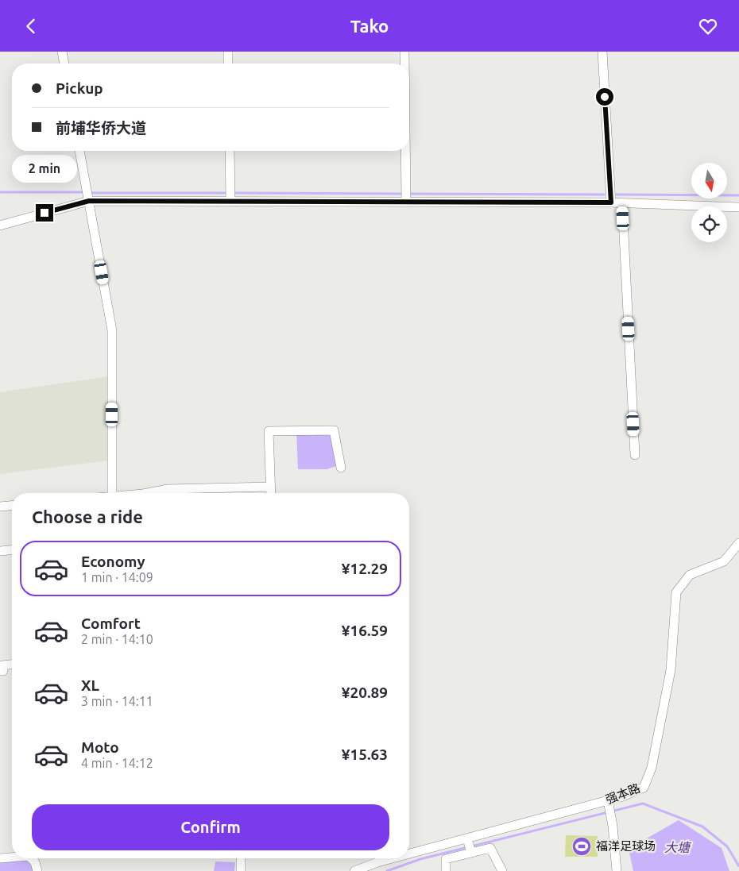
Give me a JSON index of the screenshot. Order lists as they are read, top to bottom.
{
  "streets": {
    "street": ["强本路"]
  },
  "water": ["大塘"],
  "places": {
    "sports": ["福洋足球场"]
  },
  "north": "bottom",
  "page": {
    "header": "Tako",
    "banner": ["Pickup", "前埔华侨大道"],
    "bubble": "2 min",
    "heading": "Choose a ride",
    "list": [
      {
        "name": "Economy",
        "note": "1 min · 14:09",
        "value": "¥12.29"
      },
      {
        "name": "Comfort",
        "note": "2 min · 14:10",
        "value": "¥16.59"
      },
      {
        "name": "XL",
        "note": "3 min · 14:11",
        "value": "¥20.89"
      },
      {
        "name": "Moto",
        "note": "4 min · 14:12",
        "value": "¥15.63"
      }
    ],
    "buttons": "Confirm"
  }
}
